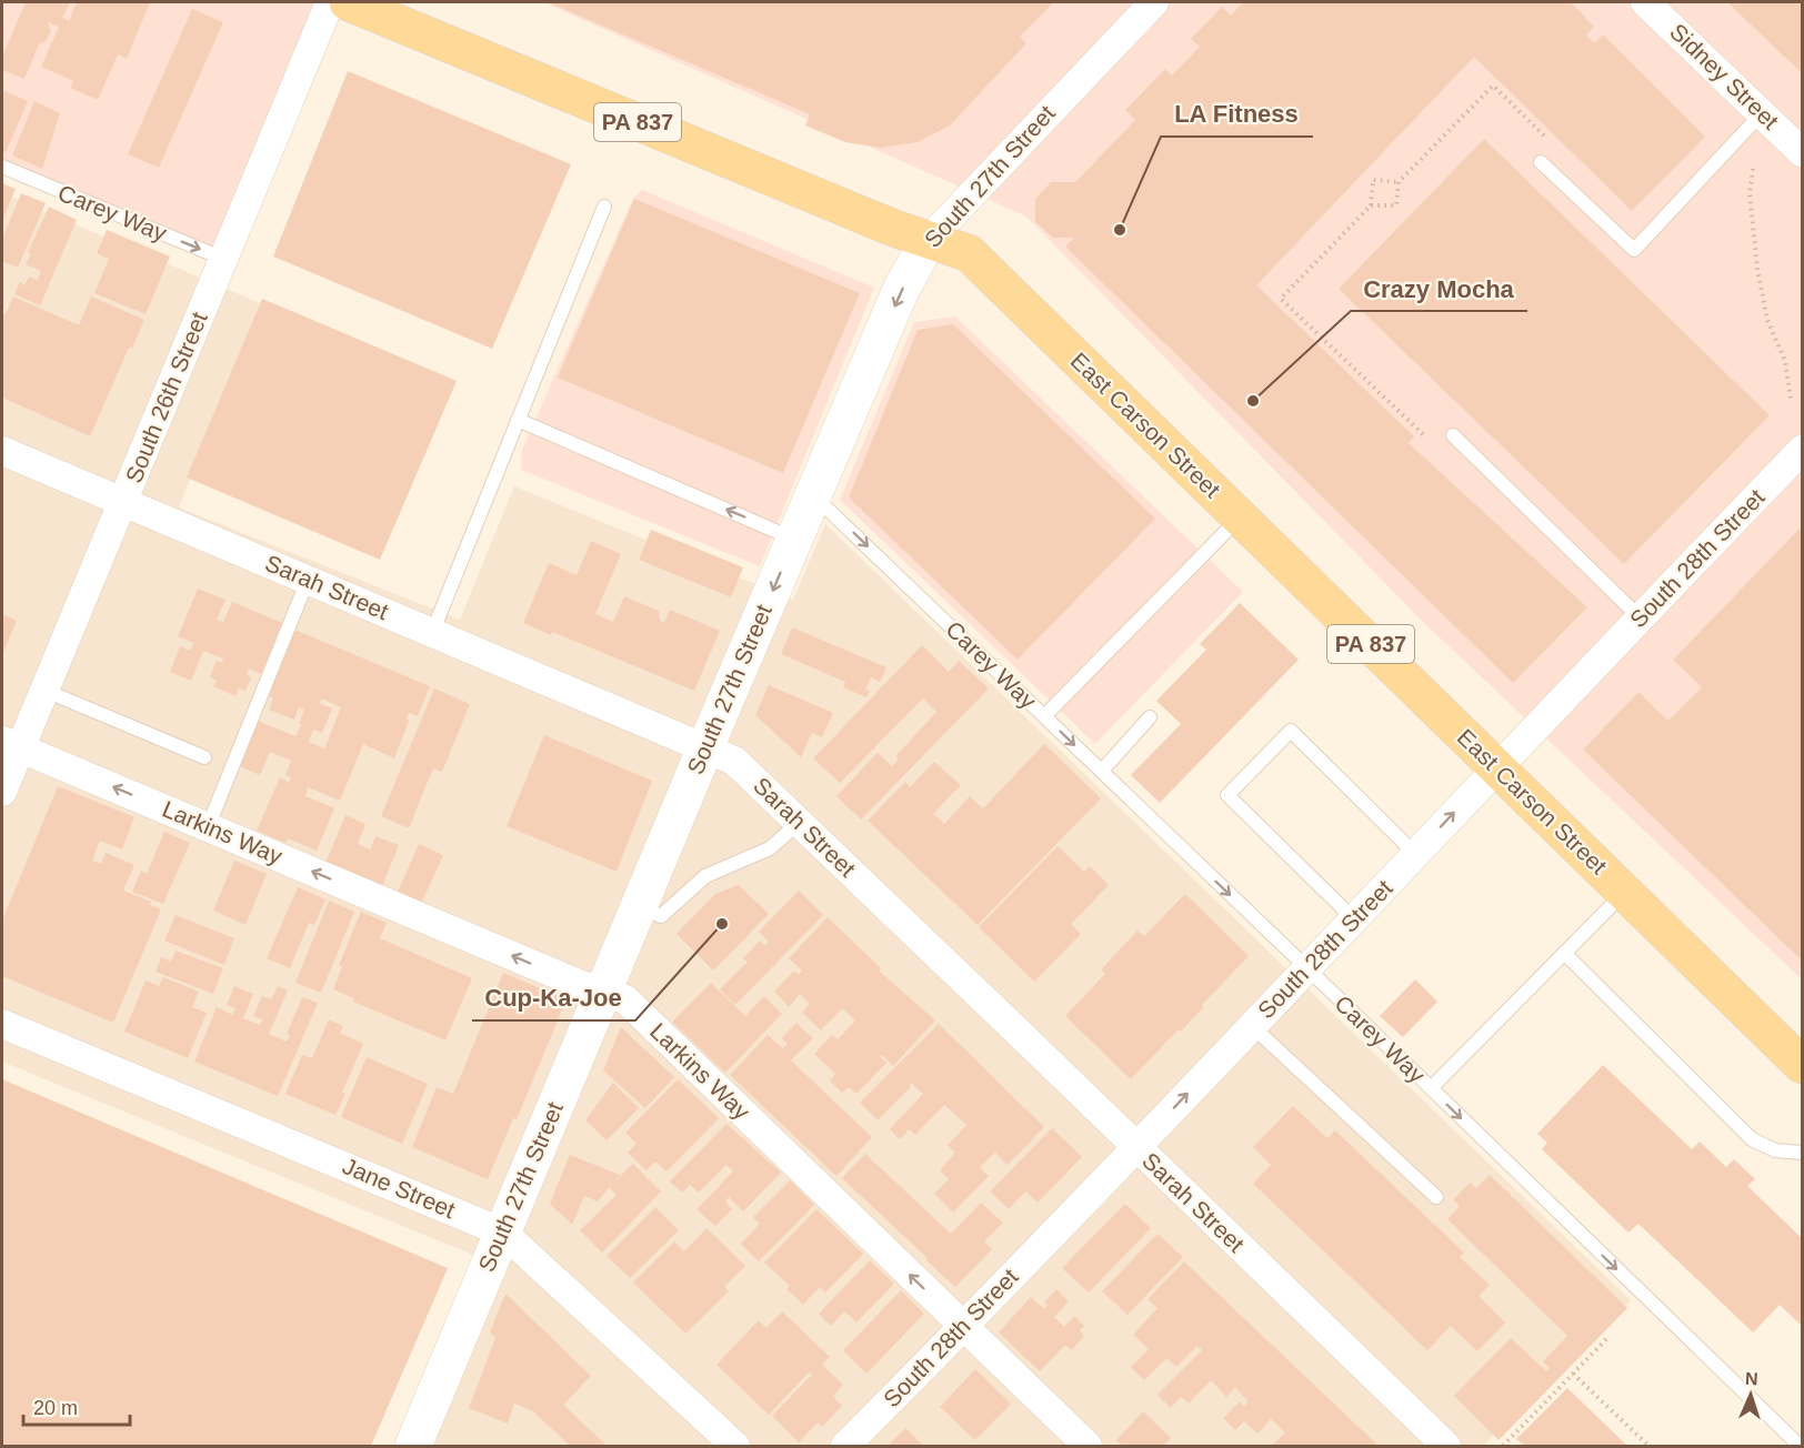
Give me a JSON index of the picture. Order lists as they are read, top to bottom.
{
  "streets": {
    "main road": ["PA 837", "East Carson Street"],
    "street": [
      "Sidney Street",
      "South 27th Street",
      "South 26th Street",
      "South 28th Street",
      "Sarah Street",
      "Larkins Way",
      "Jane Street"
    ],
    "lane": ["Carey Way"]
  },
  "crossings": [
    ["South 27th Street", "Carey Way"],
    ["South 27th Street", "East Carson Street"],
    ["South 27th Street", "Sarah Street"],
    ["South 27th Street", "Larkins Way"],
    ["South 27th Street", "Jane Street"],
    ["Carey Way", "South 26th Street"],
    ["Carey Way", "South 28th Street"],
    ["South 26th Street", "Sarah Street"],
    ["South 26th Street", "Larkins Way"],
    ["East Carson Street", "South 28th Street"],
    ["South 28th Street", "Sarah Street"],
    ["South 28th Street", "Larkins Way"]
  ],
  "one_way": ["Carey Way", "Larkins Way"],
  "places": ["LA Fitness", "Crazy Mocha", "Cup-Ka-Joe"],
  "scale_bar": "20 m",
  "north": "top"
}
